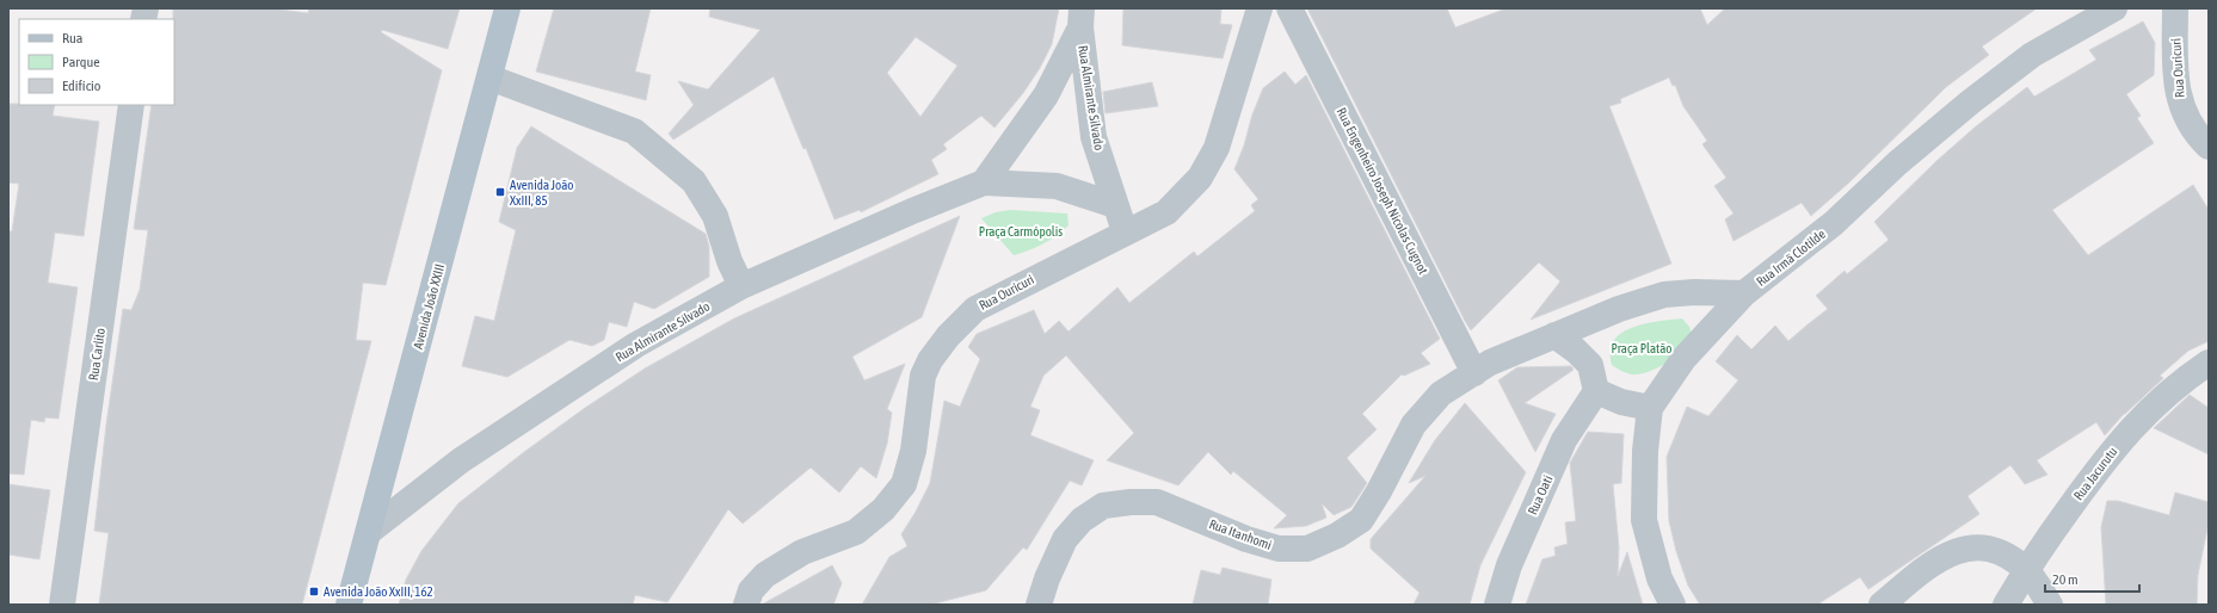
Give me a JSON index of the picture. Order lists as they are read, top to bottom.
{
  "streets": {
    "main road": ["Avenida João XXIII"],
    "street": [
      "Rua Ouricuri",
      "Rua Almirante Silvado",
      "Rua Engenheiro Joseph Nicolas Cugnot",
      "Rua Irmã Clotilde",
      "Rua Carlito",
      "Rua Jacurutu",
      "Rua Oati",
      "Rua Itanhomi"
    ]
  },
  "crossings": [
    ["Rua Ouricuri", "Rua Almirante Silvado"],
    ["Rua Almirante Silvado", "Avenida João XXIII"],
    ["Rua Engenheiro Joseph Nicolas Cugnot", "Rua Itanhomi"]
  ],
  "parks": ["Praça Carmópolis", "Praça Platão"],
  "places": {
    "transit": ["Avenida João XxIII, 85", "Avenida João XxIII, 162"]
  },
  "legend": ["Rua", "Parque", "Edifício"],
  "scale_bar": "20 m"
}
